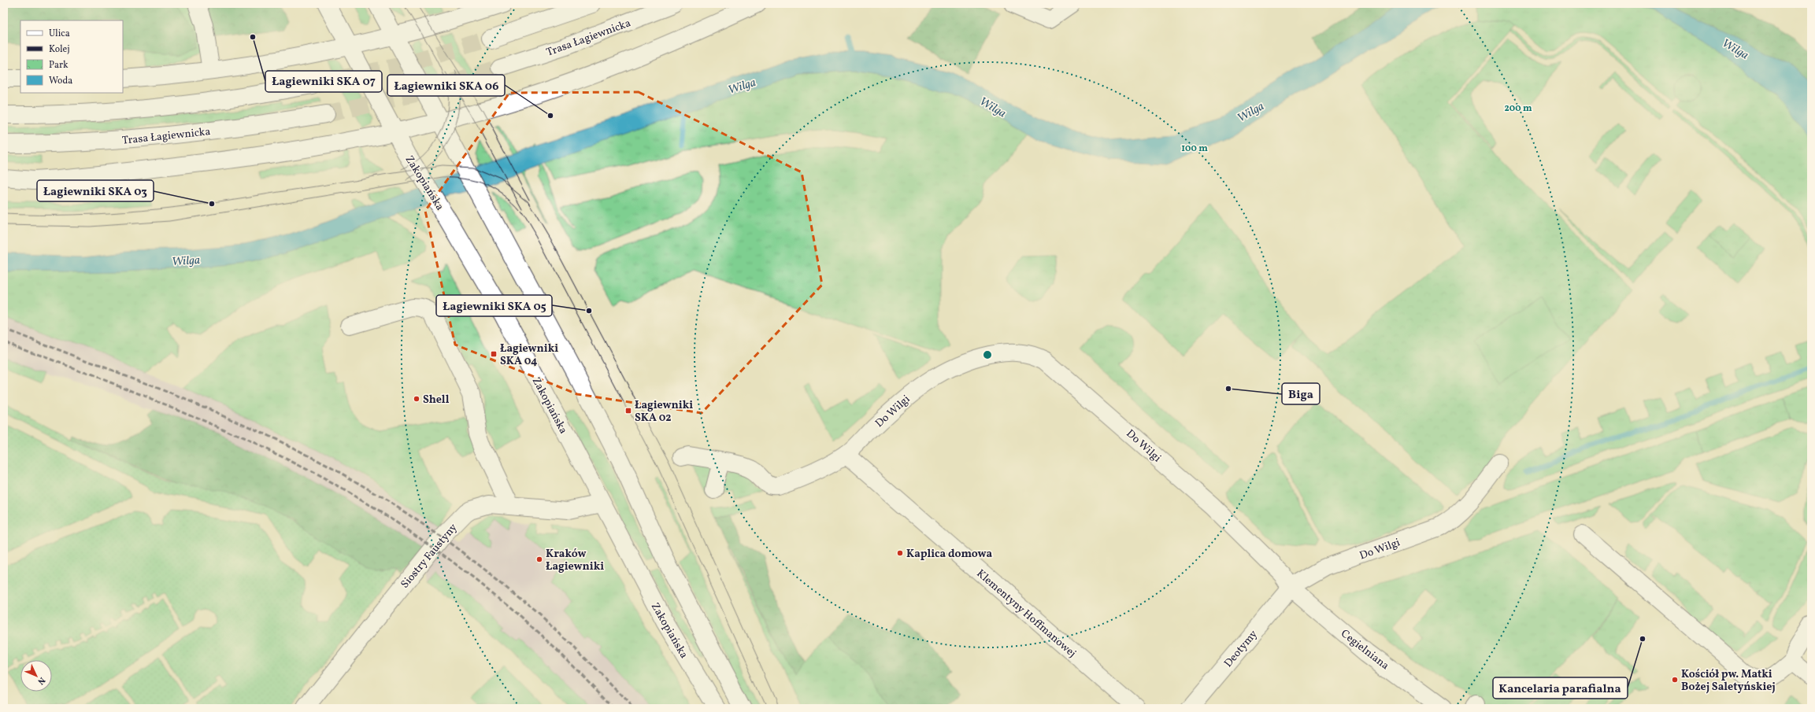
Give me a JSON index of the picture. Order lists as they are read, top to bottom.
{
  "streets": {
    "main road": [
      "Trasa Łagiewnicka",
      "Zakopiańska",
      "Do Wilgi",
      "Siostry Faustyny",
      "Klementyny Hoffmanowej",
      "Deotymy",
      "Cegielniana"
    ]
  },
  "crossings": [
    ["Zakopiańska", "Siostry Faustyny"],
    ["Do Wilgi", "Klementyny Hoffmanowej"],
    ["Do Wilgi", "Deotymy"],
    ["Do Wilgi", "Cegielniana"],
    ["Deotymy", "Cegielniana"]
  ],
  "water": ["Wilga"],
  "places": {
    "other": [
      "Łagiewniki SKA 07",
      "Łagiewniki SKA 06",
      "Łagiewniki SKA 03",
      "Łagiewniki SKA 05",
      "Biga",
      "Shell",
      "Kaplica domowa",
      "Kraków Łagiewniki",
      "Kancelaria parafialna",
      "Kościół pw. Matki Bożej Saletyńskiej"
    ],
    "transit": ["Łagiewniki SKA 04", "Łagiewniki SKA 02"]
  },
  "legend": [
    "Ulica",
    "Kolej",
    "Park",
    "Woda"
  ],
  "north": "bottom right",
  "rings": ["200 m", "100 m"]
}
